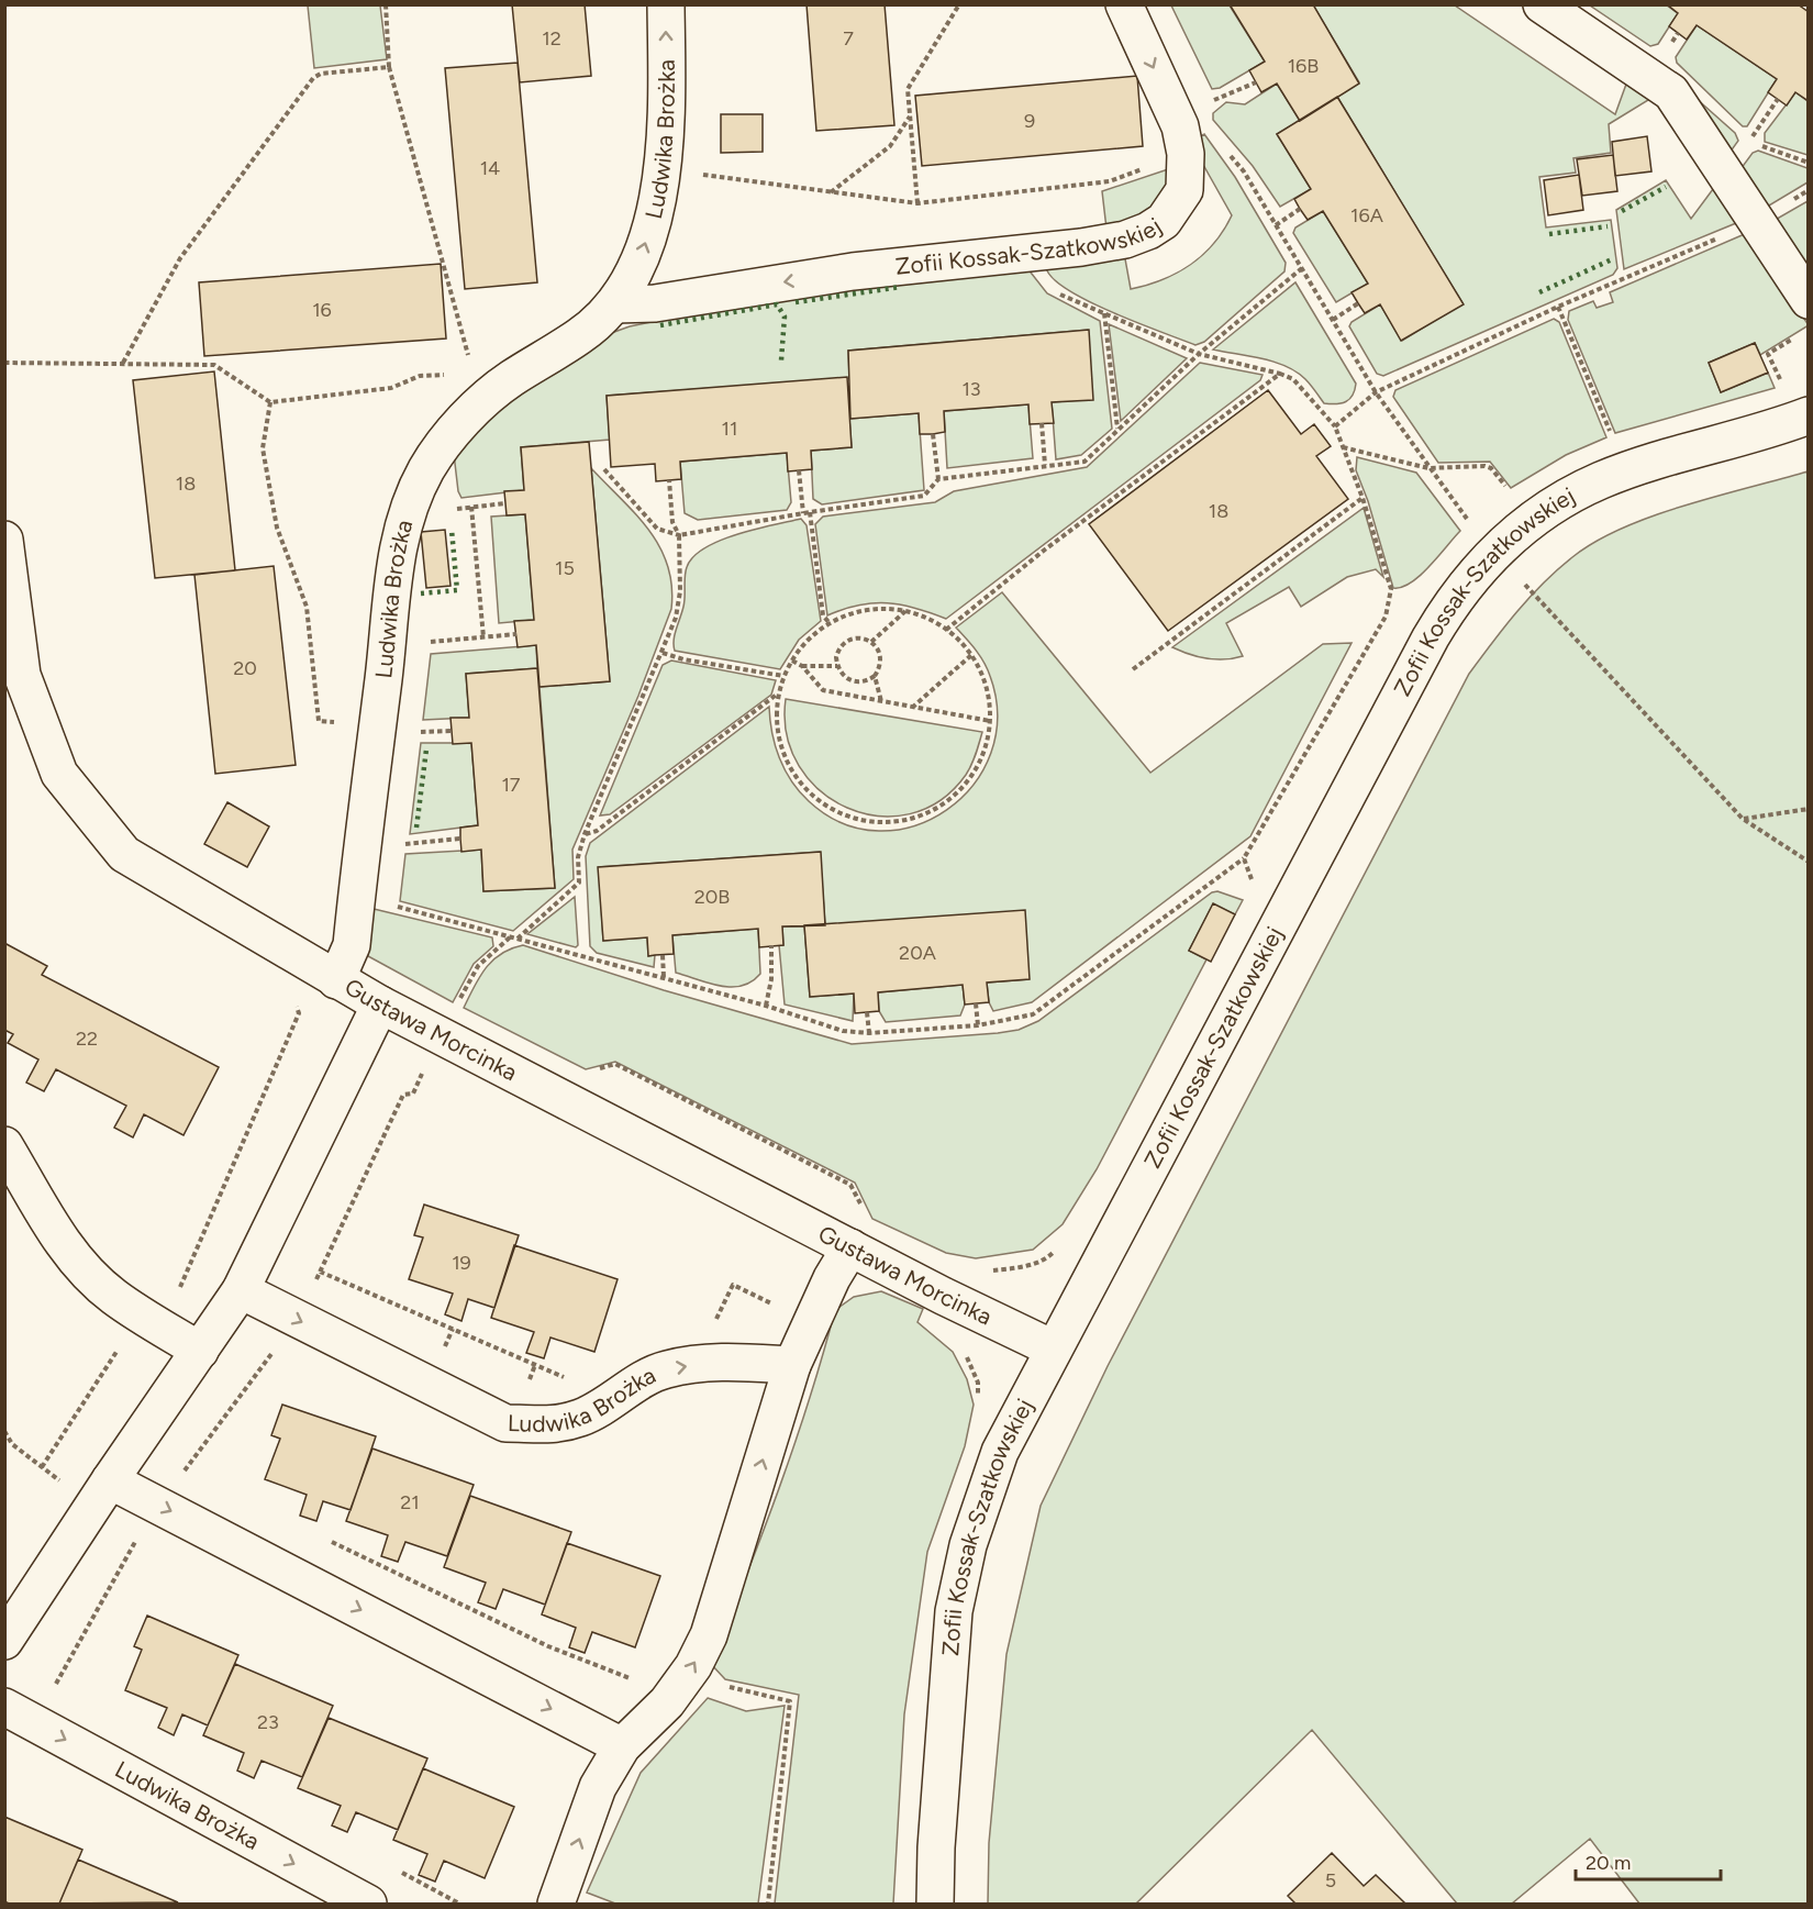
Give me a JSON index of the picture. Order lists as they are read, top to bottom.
{
  "streets": {
    "street": ["Ludwika Brożka", "Zofii Kossak-Szatkowskiej", "Gustawa Morcinka"]
  },
  "crossings": [
    ["Ludwika Brożka", "Zofii Kossak-Szatkowskiej"],
    ["Ludwika Brożka", "Gustawa Morcinka"],
    ["Zofii Kossak-Szatkowskiej", "Gustawa Morcinka"]
  ],
  "house_numbers": [
    "12",
    "7",
    "16B",
    "9",
    "14",
    "16A",
    "16",
    "13",
    "11",
    "18",
    "18",
    "15",
    "20",
    "17",
    "20B",
    "20A",
    "22",
    "19",
    "21",
    "23",
    "5"
  ],
  "scale_bar": "20 m"
}
